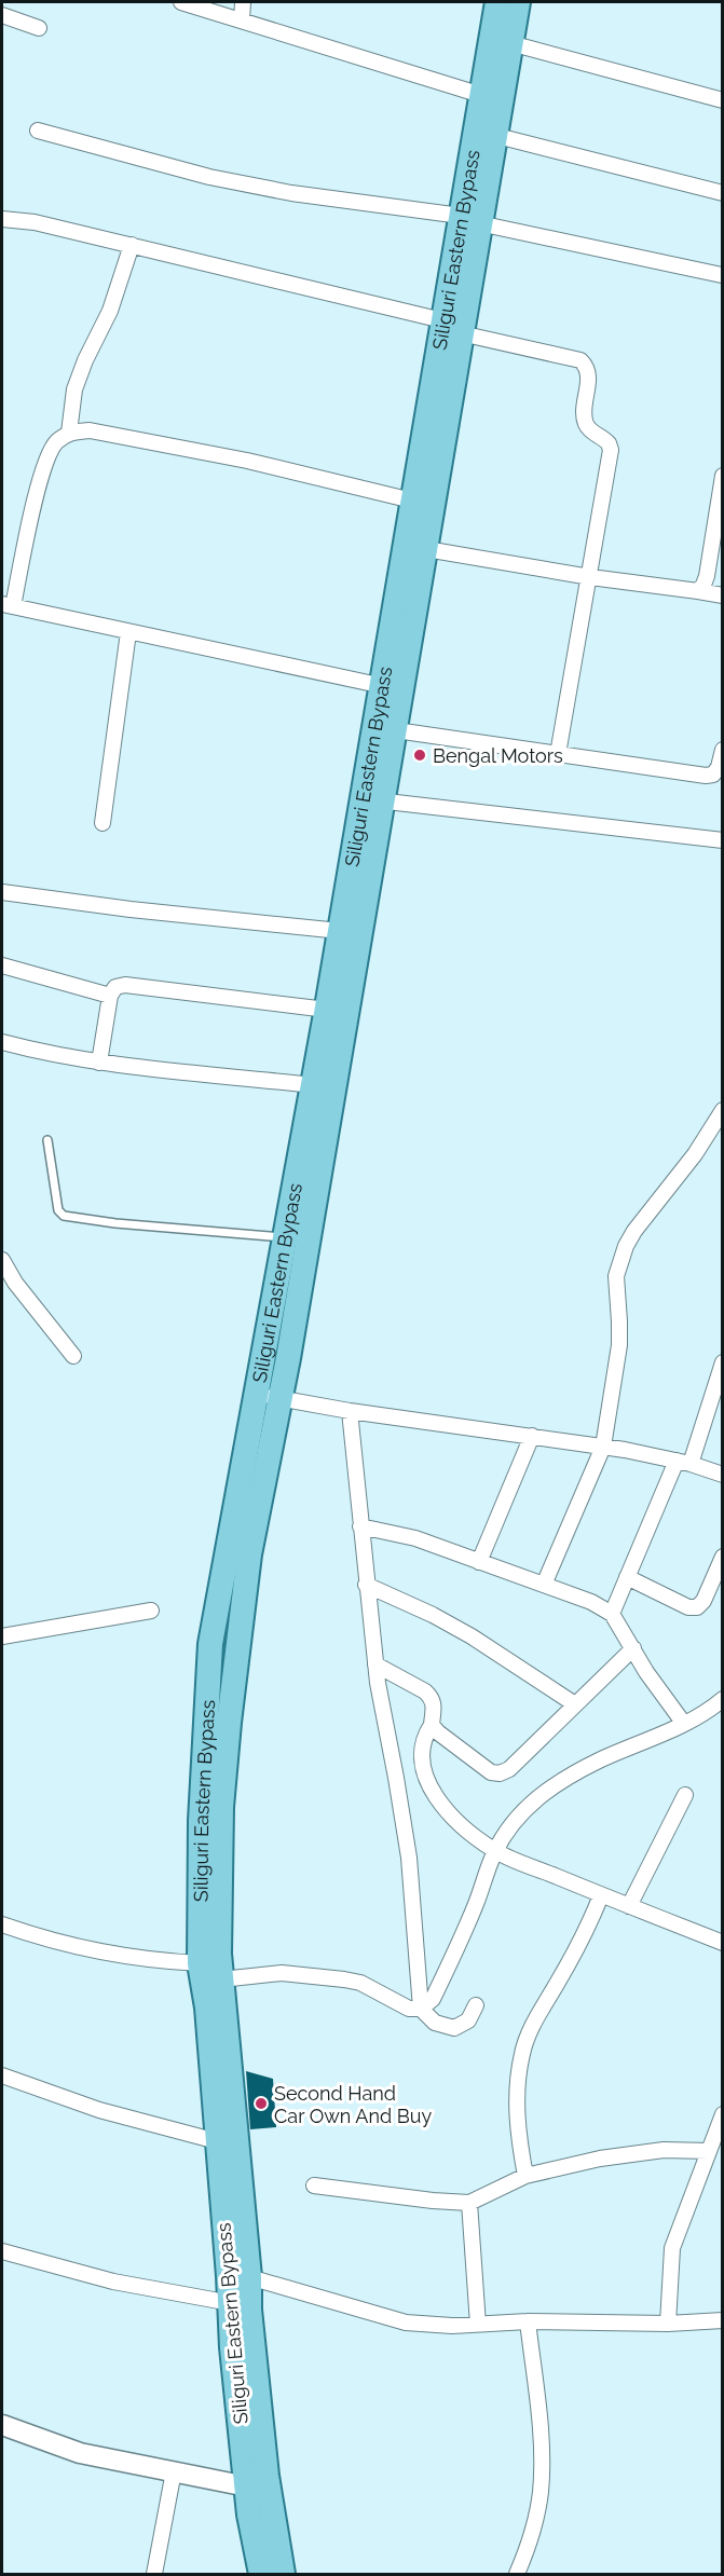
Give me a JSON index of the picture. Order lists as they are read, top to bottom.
{
  "streets": {
    "main road": ["Siliguri Eastern Bypass"]
  },
  "places": ["Bengal Motors", "Second Hand Car Own And Buy"]
}
